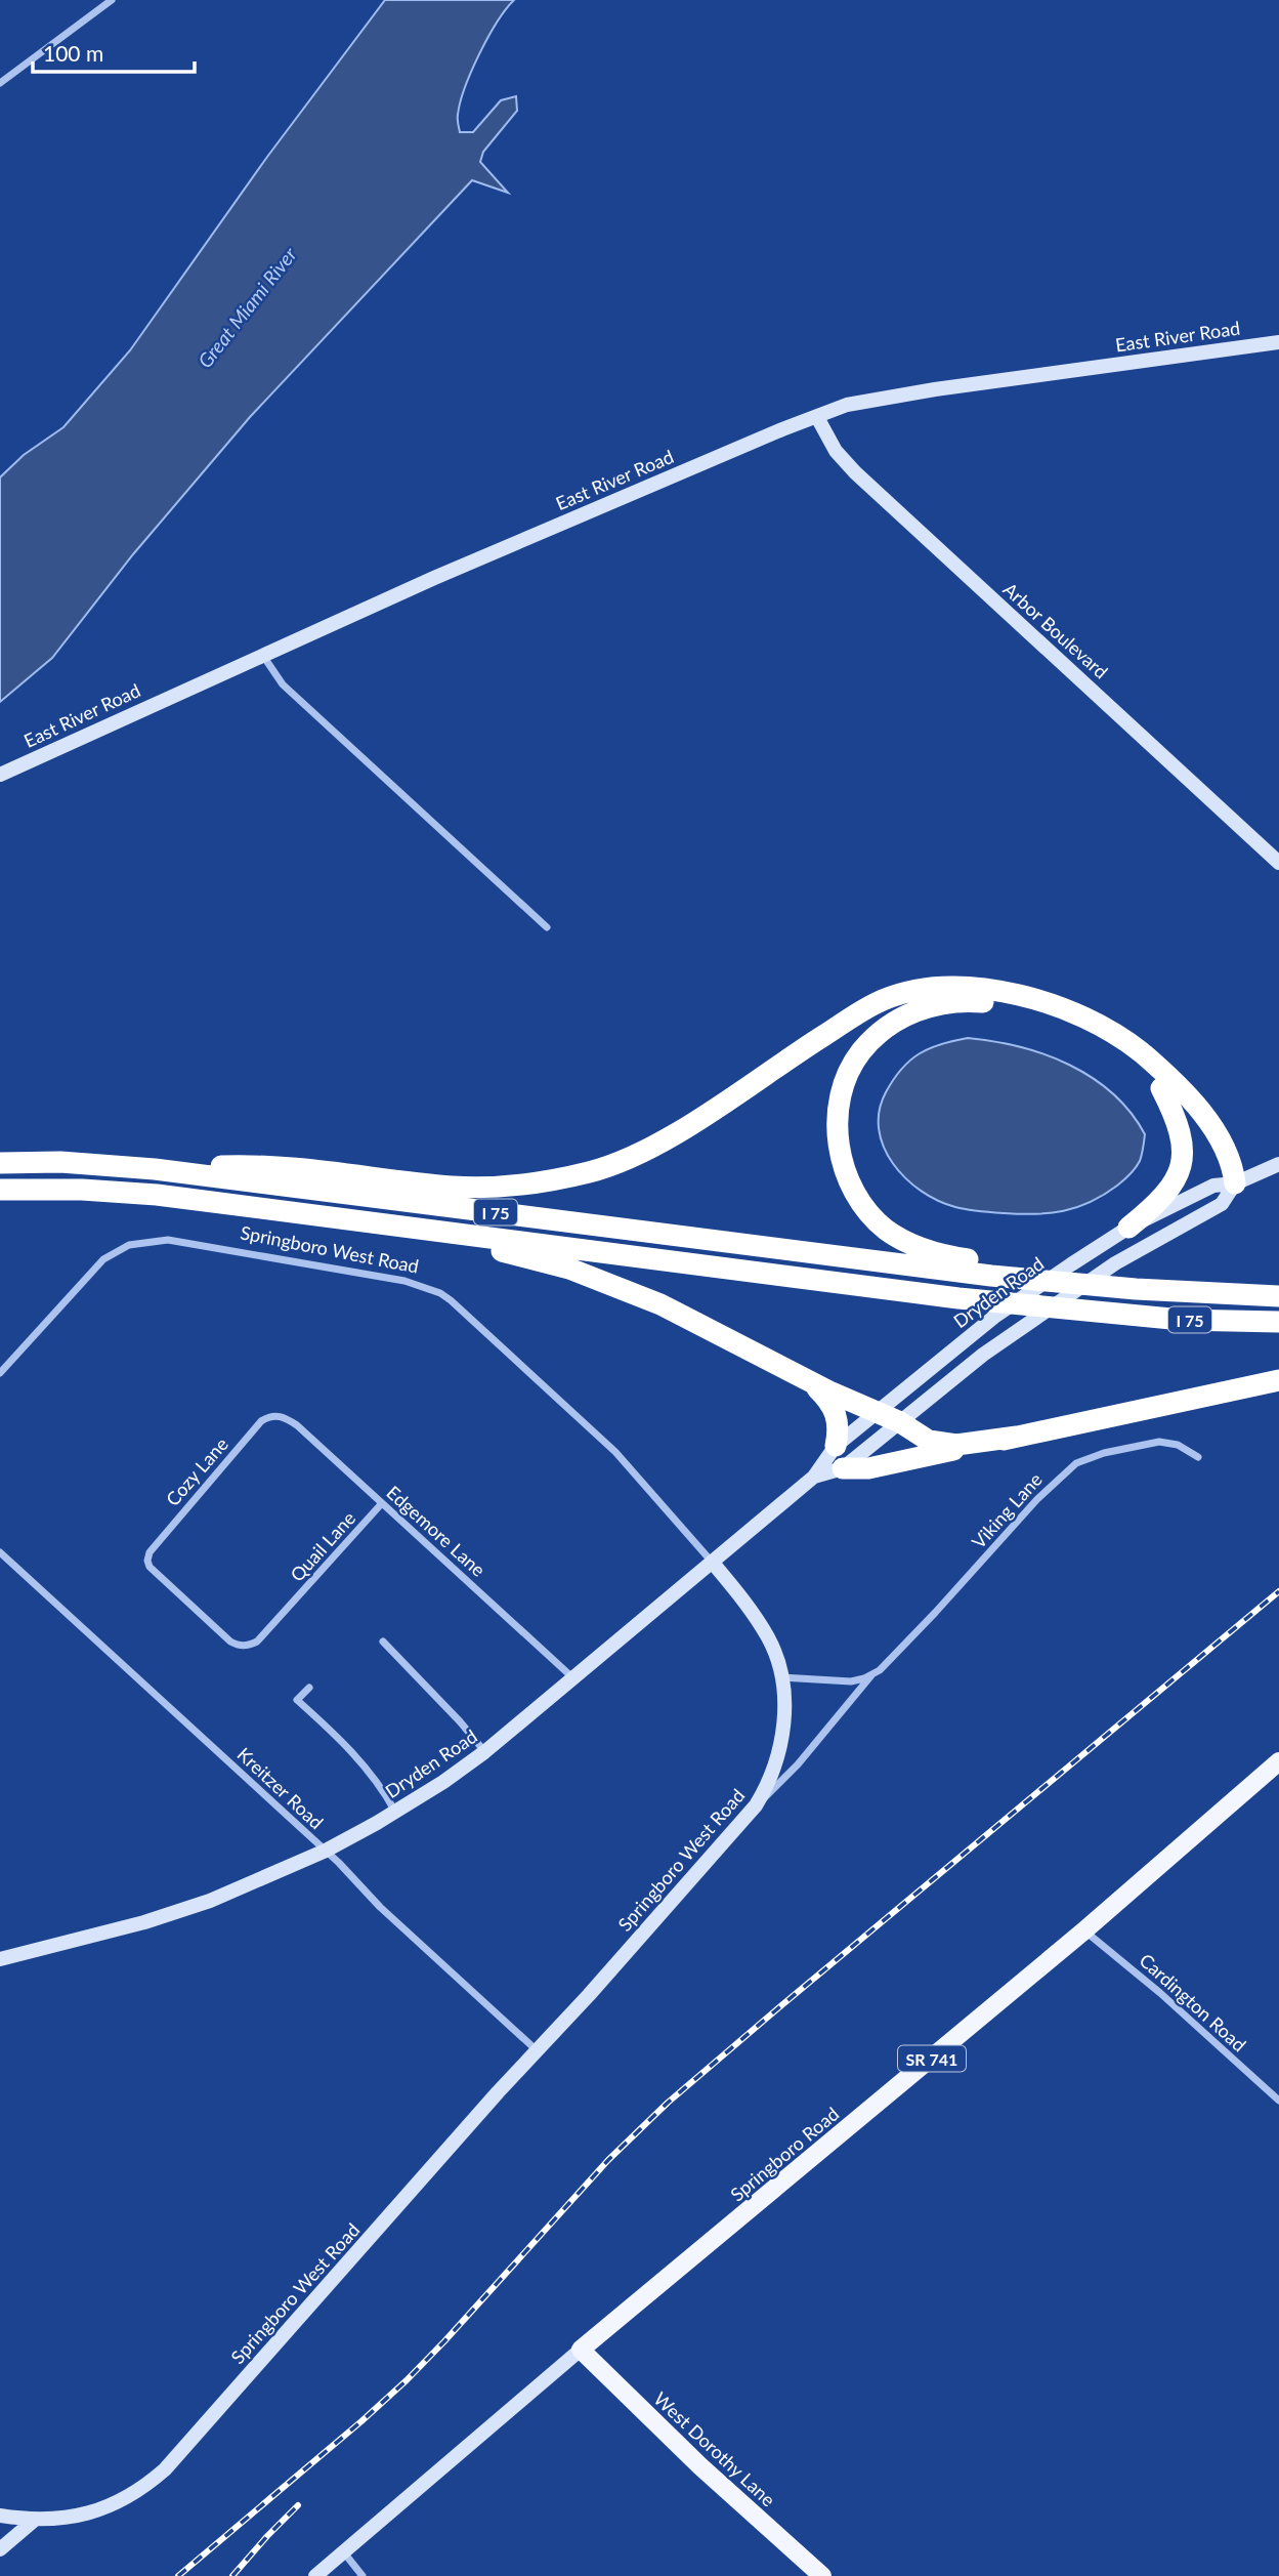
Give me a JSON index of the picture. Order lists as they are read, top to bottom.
{
  "streets": {
    "highway": ["I 75"],
    "main road": ["SR 741", "Springboro Road", "West Dorothy Lane"],
    "street": [
      "East River Road",
      "Arbor Boulevard",
      "Springboro West Road",
      "Dryden Road",
      "Cozy Lane",
      "Viking Lane",
      "Edgemore Lane",
      "Quail Lane",
      "Kreitzer Road",
      "Cardington Road"
    ]
  },
  "crossings": [
    ["East River Road", "Arbor Boulevard"],
    ["Springboro West Road", "Dryden Road"],
    ["Springboro West Road", "Viking Lane"],
    ["Springboro West Road", "Kreitzer Road"],
    ["Dryden Road", "Edgemore Lane"],
    ["Dryden Road", "Kreitzer Road"],
    ["Cozy Lane", "Edgemore Lane"],
    ["Cozy Lane", "Quail Lane"],
    ["Edgemore Lane", "Quail Lane"],
    ["Cardington Road", "Springboro Road"],
    ["Springboro Road", "West Dorothy Lane"]
  ],
  "water": ["Great Miami River"],
  "scale_bar": "100 m"
}
